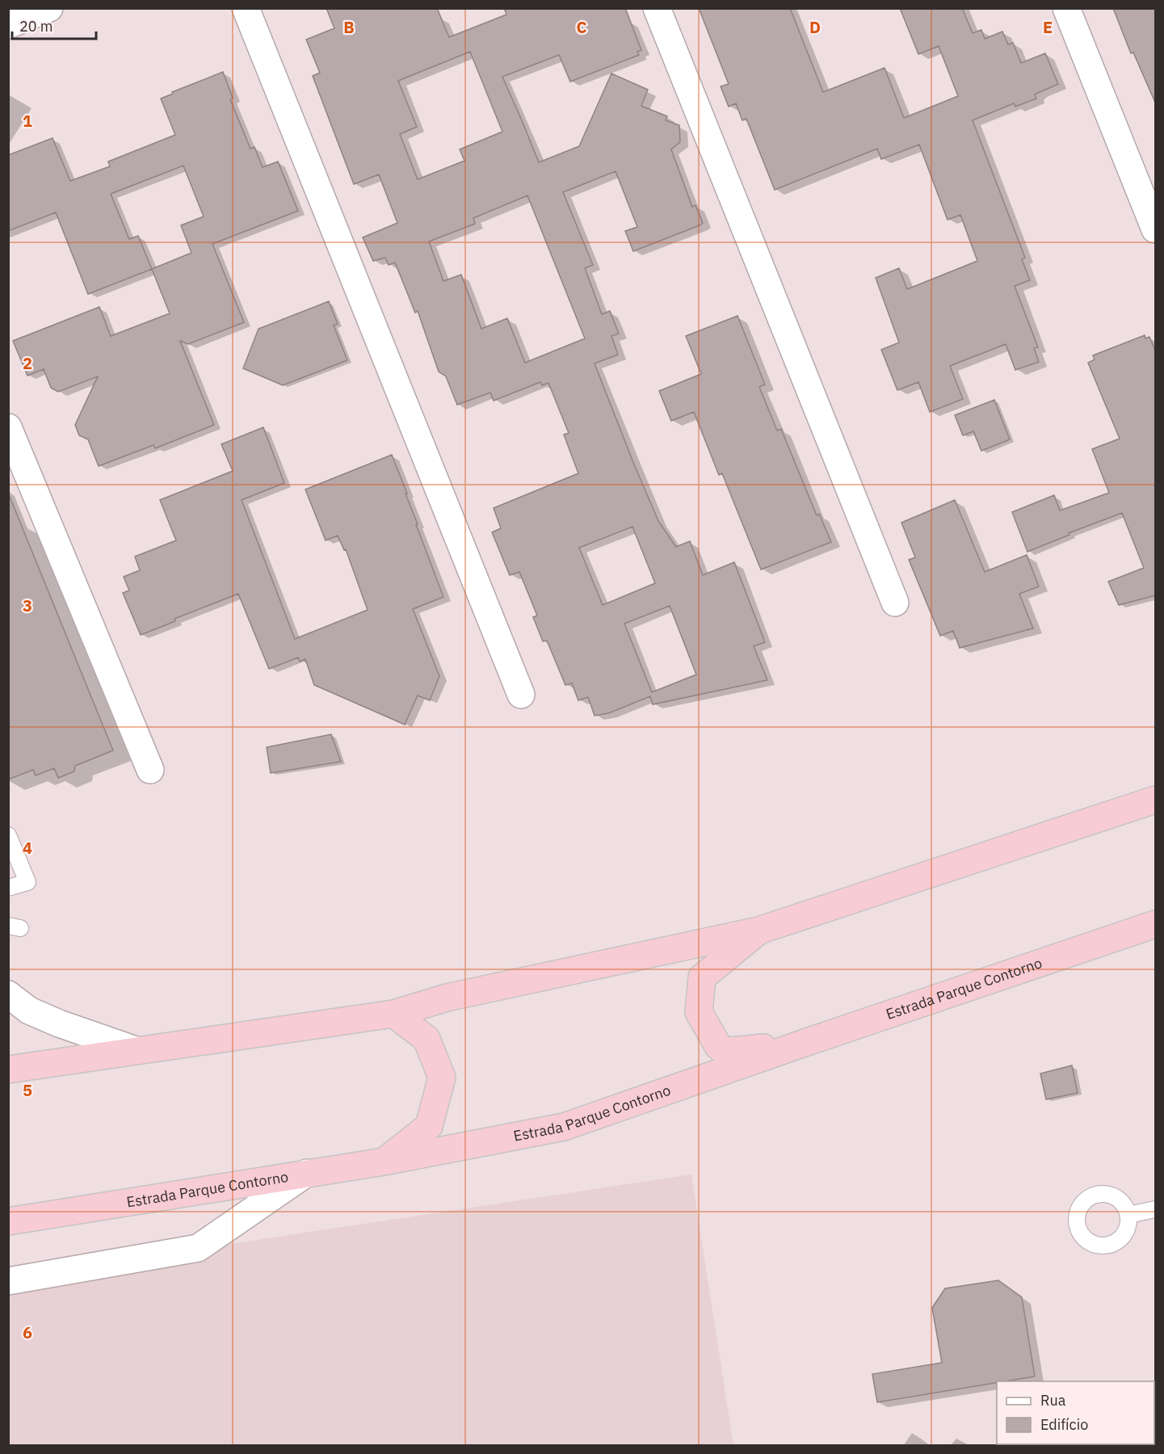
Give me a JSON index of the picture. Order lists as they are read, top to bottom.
{
  "streets": {
    "highway": ["Estrada Parque Contorno"]
  },
  "legend": ["Rua", "Edifício"],
  "scale_bar": "20 m",
  "grid": {
    "columns": [
      "B",
      "C",
      "D",
      "E"
    ],
    "rows": [
      "1",
      "2",
      "3",
      "4",
      "5",
      "6"
    ]
  }
}
